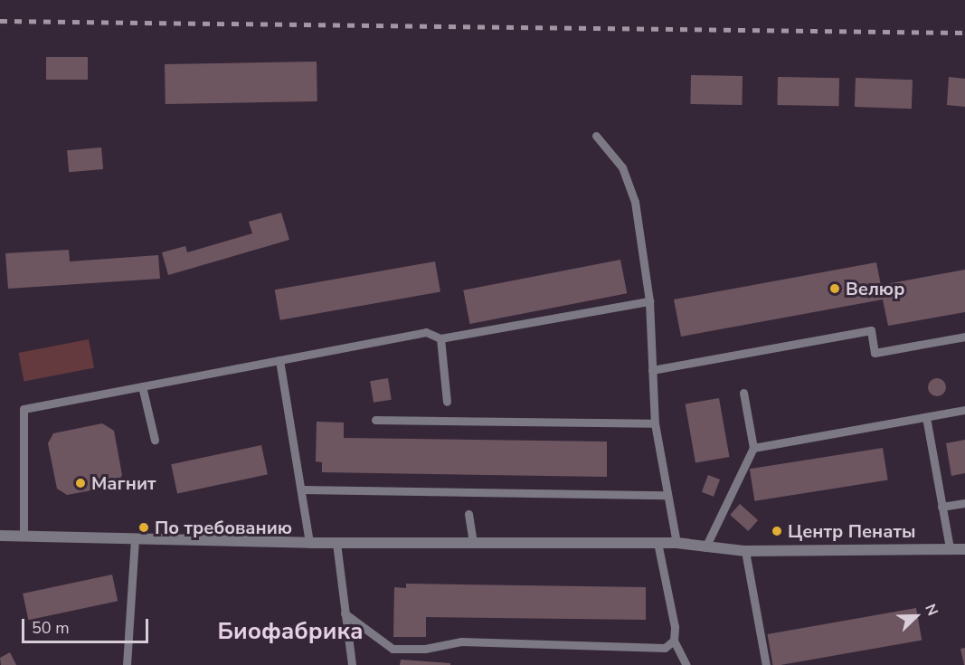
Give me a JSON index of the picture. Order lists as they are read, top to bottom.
{
  "districts": ["Биофабрика"],
  "places": [
    "Велюр",
    "Магнит",
    "По требованию",
    "Центр Пенаты"
  ],
  "scale_bar": "50 m",
  "north": "top right"
}
